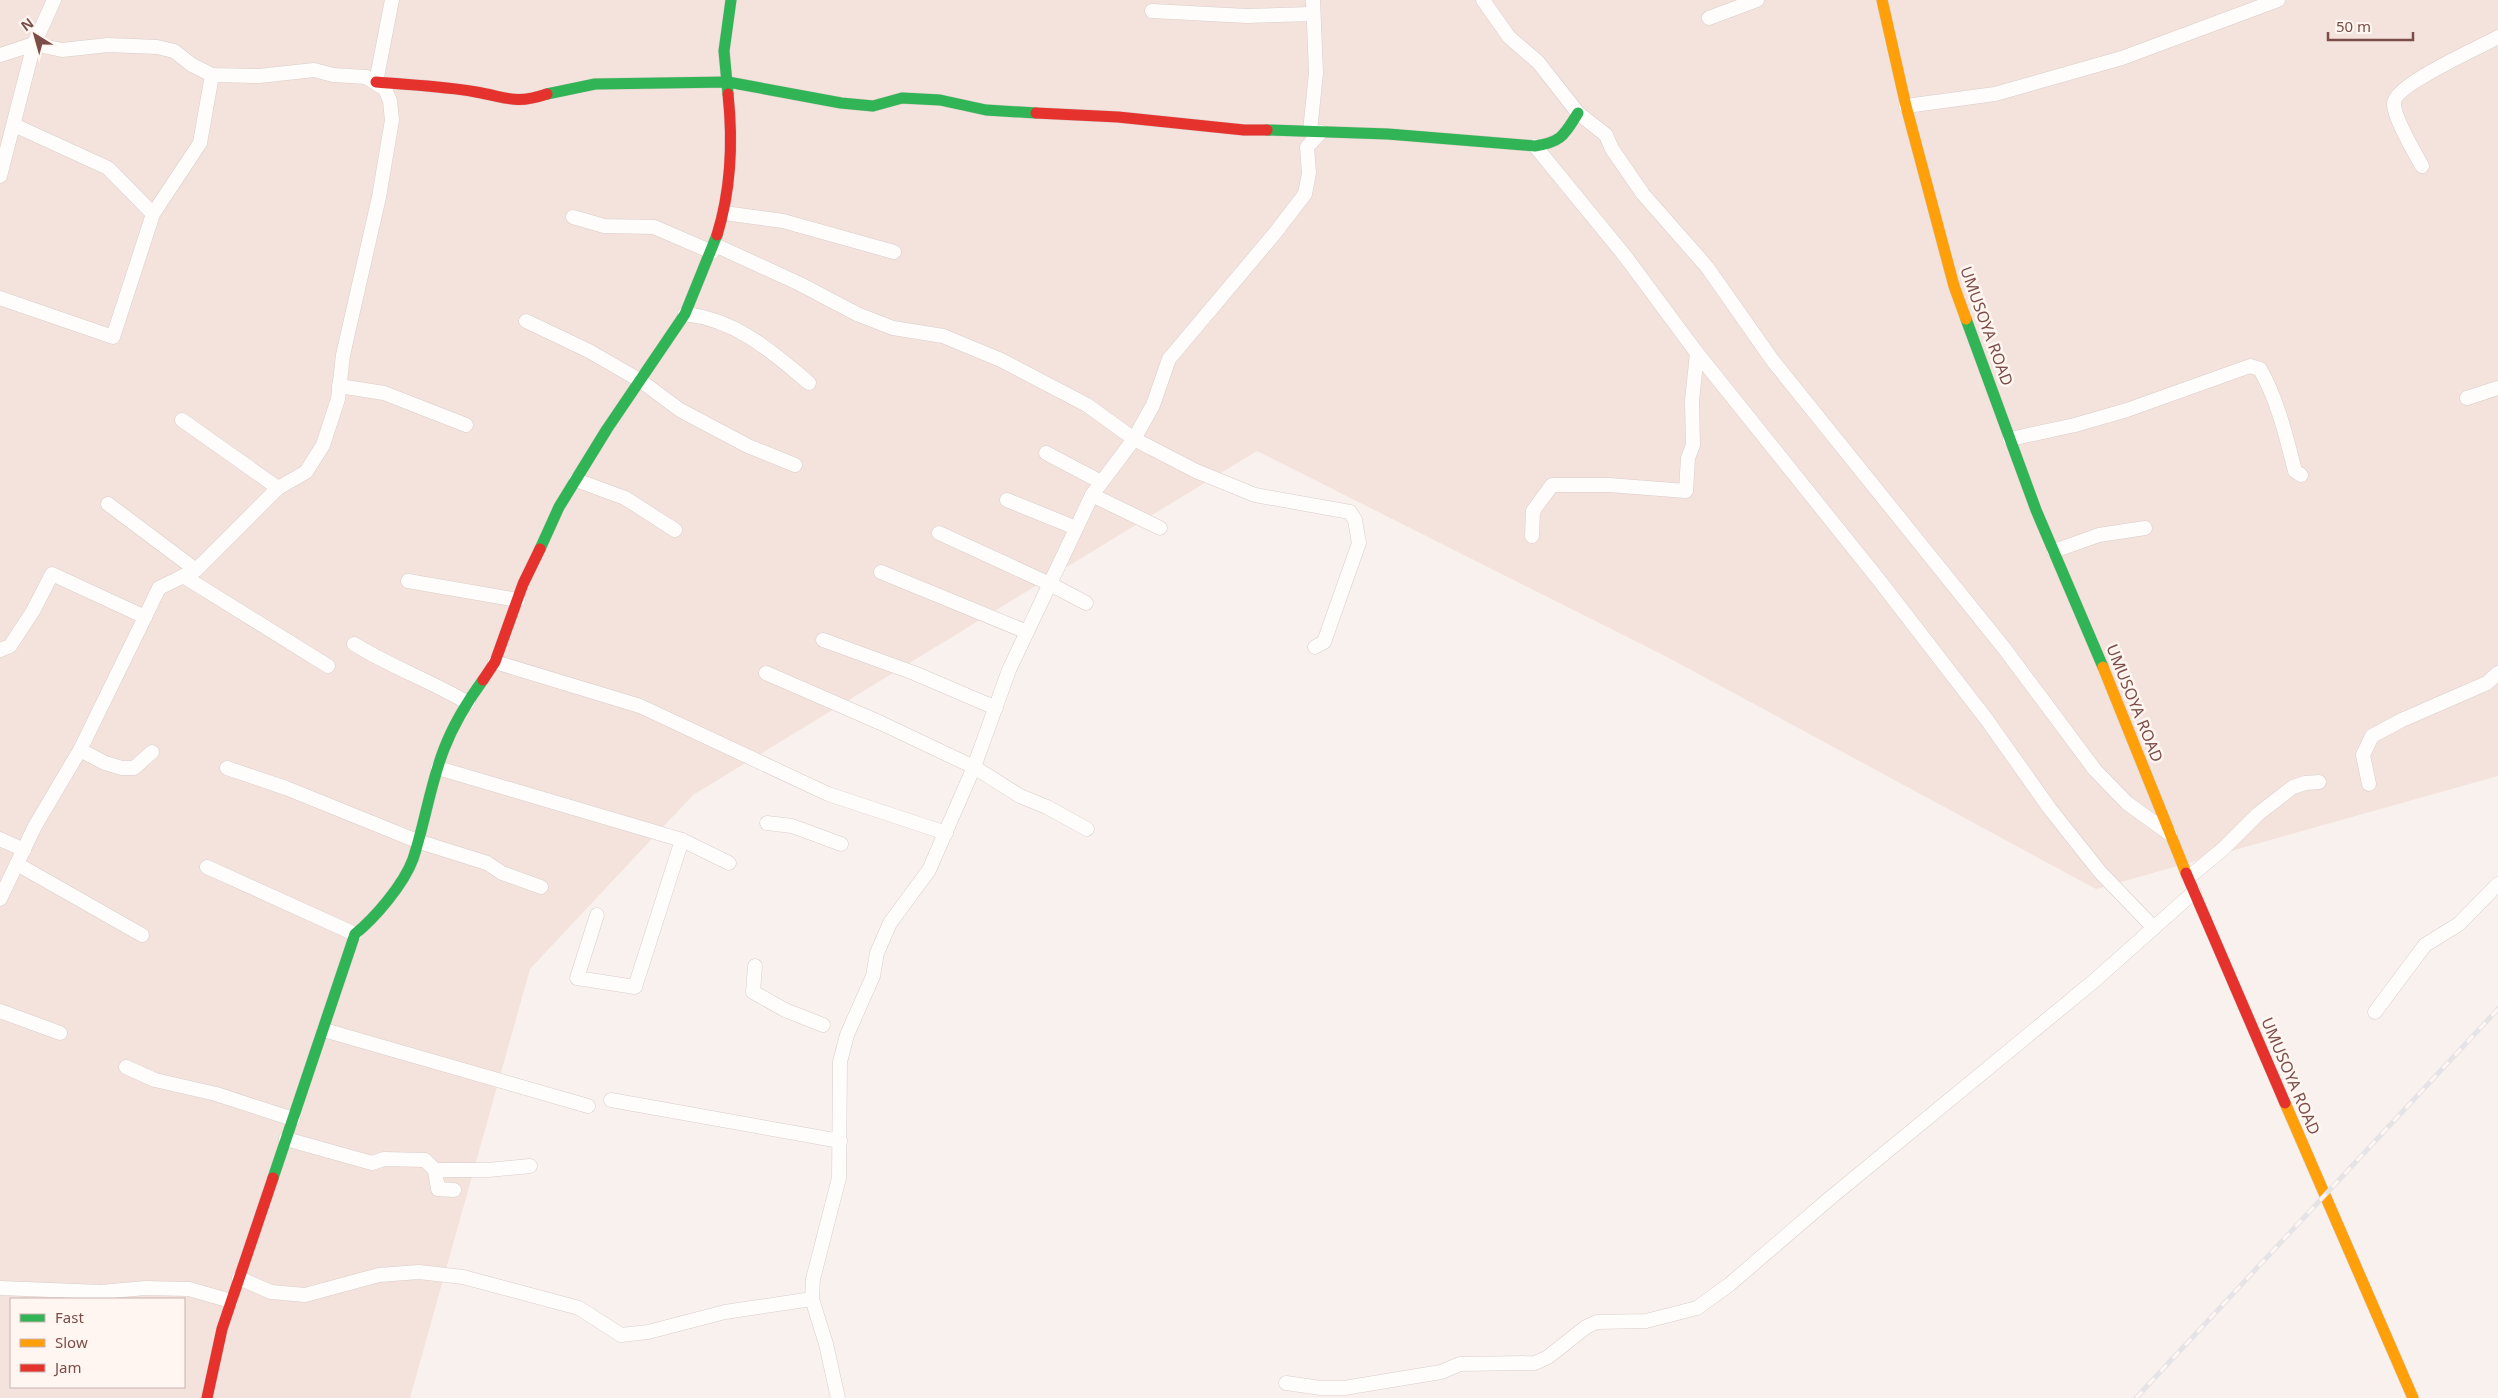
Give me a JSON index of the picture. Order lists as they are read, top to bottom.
{
  "streets": {
    "street": ["UMUSOYA ROAD"]
  },
  "legend": ["Fast", "Slow", "Jam"],
  "scale_bar": "50 m",
  "north": "top left"
}
